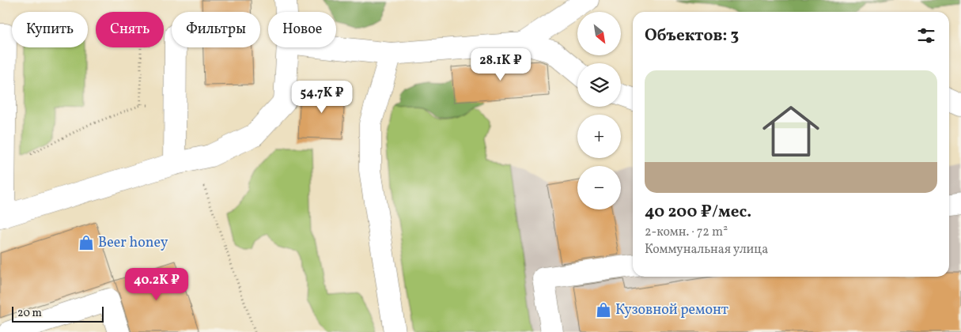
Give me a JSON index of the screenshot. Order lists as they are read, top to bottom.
{
  "places": {
    "shop": ["Beer honey", "Кузовной ремонт"]
  },
  "scale_bar": "20 m",
  "north": "bottom right",
  "page": {
    "map_buttons": ["+", "−"],
    "chip": [
      "Купить",
      "Снять",
      "Фильтры",
      "Новое"
    ],
    "heading": "Объектов: 3",
    "price": ["28.1K ₽", "54.7K ₽", "40.2K ₽"],
    "list": [
      {
        "name": "40 200 ₽/мес.",
        "note": "2-комн. · 72 m² · Коммунальная улица"
      }
    ],
    "scale": "20 m"
  }
}
